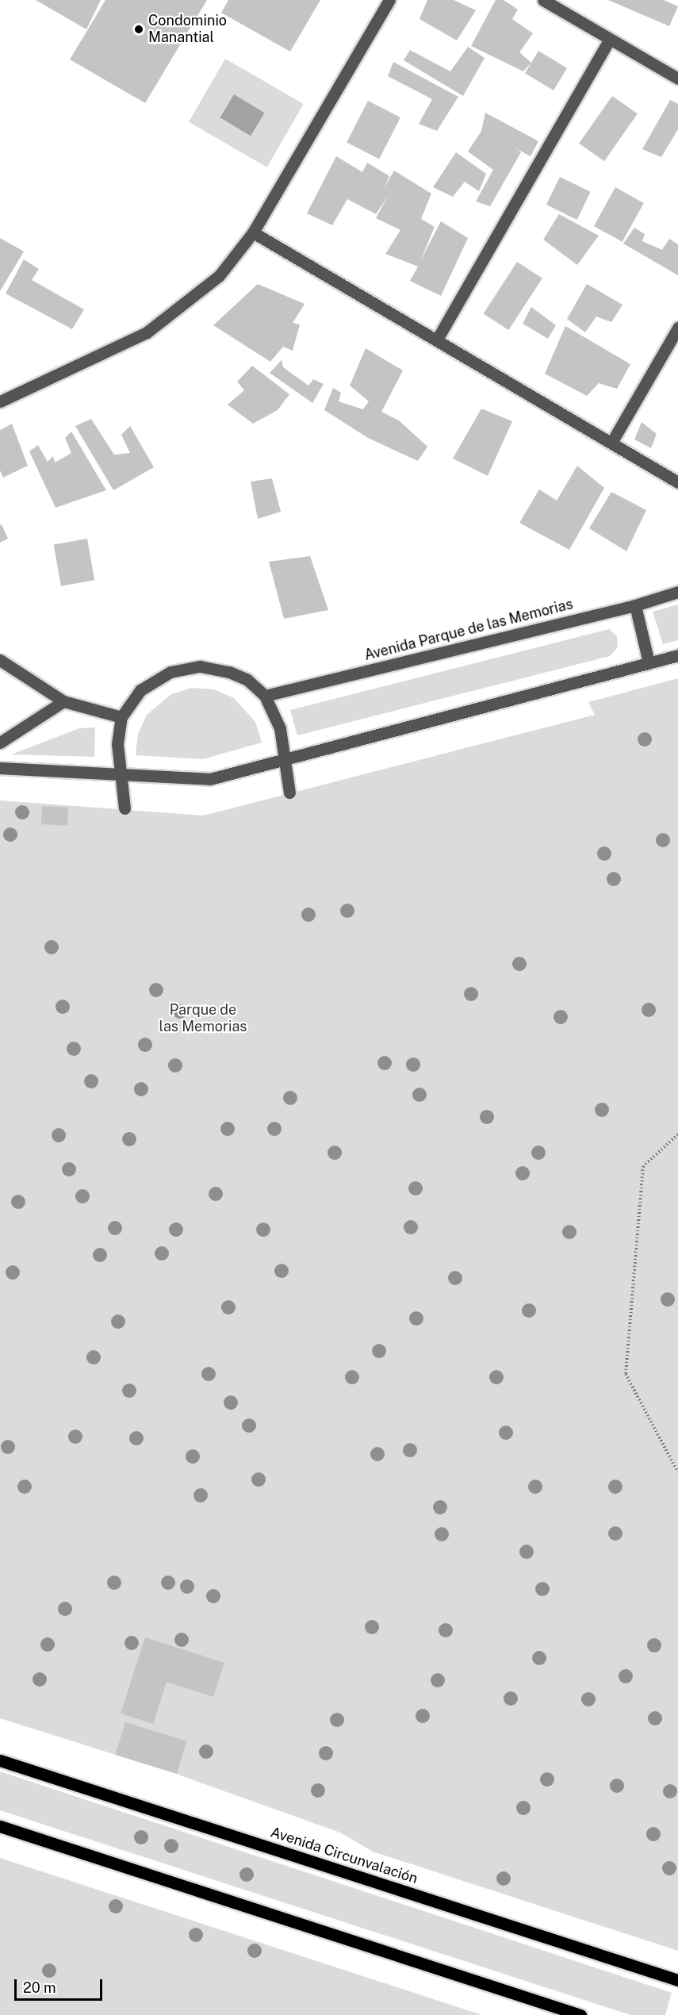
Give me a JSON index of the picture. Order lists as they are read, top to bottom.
{
  "streets": {
    "main road": ["Avenida Circunvalación"],
    "street": ["Avenida Parque de las Memorias"]
  },
  "parks": ["Parque de las Memorias"],
  "places": ["Condominio Manantial"],
  "scale_bar": "20 m"
}
